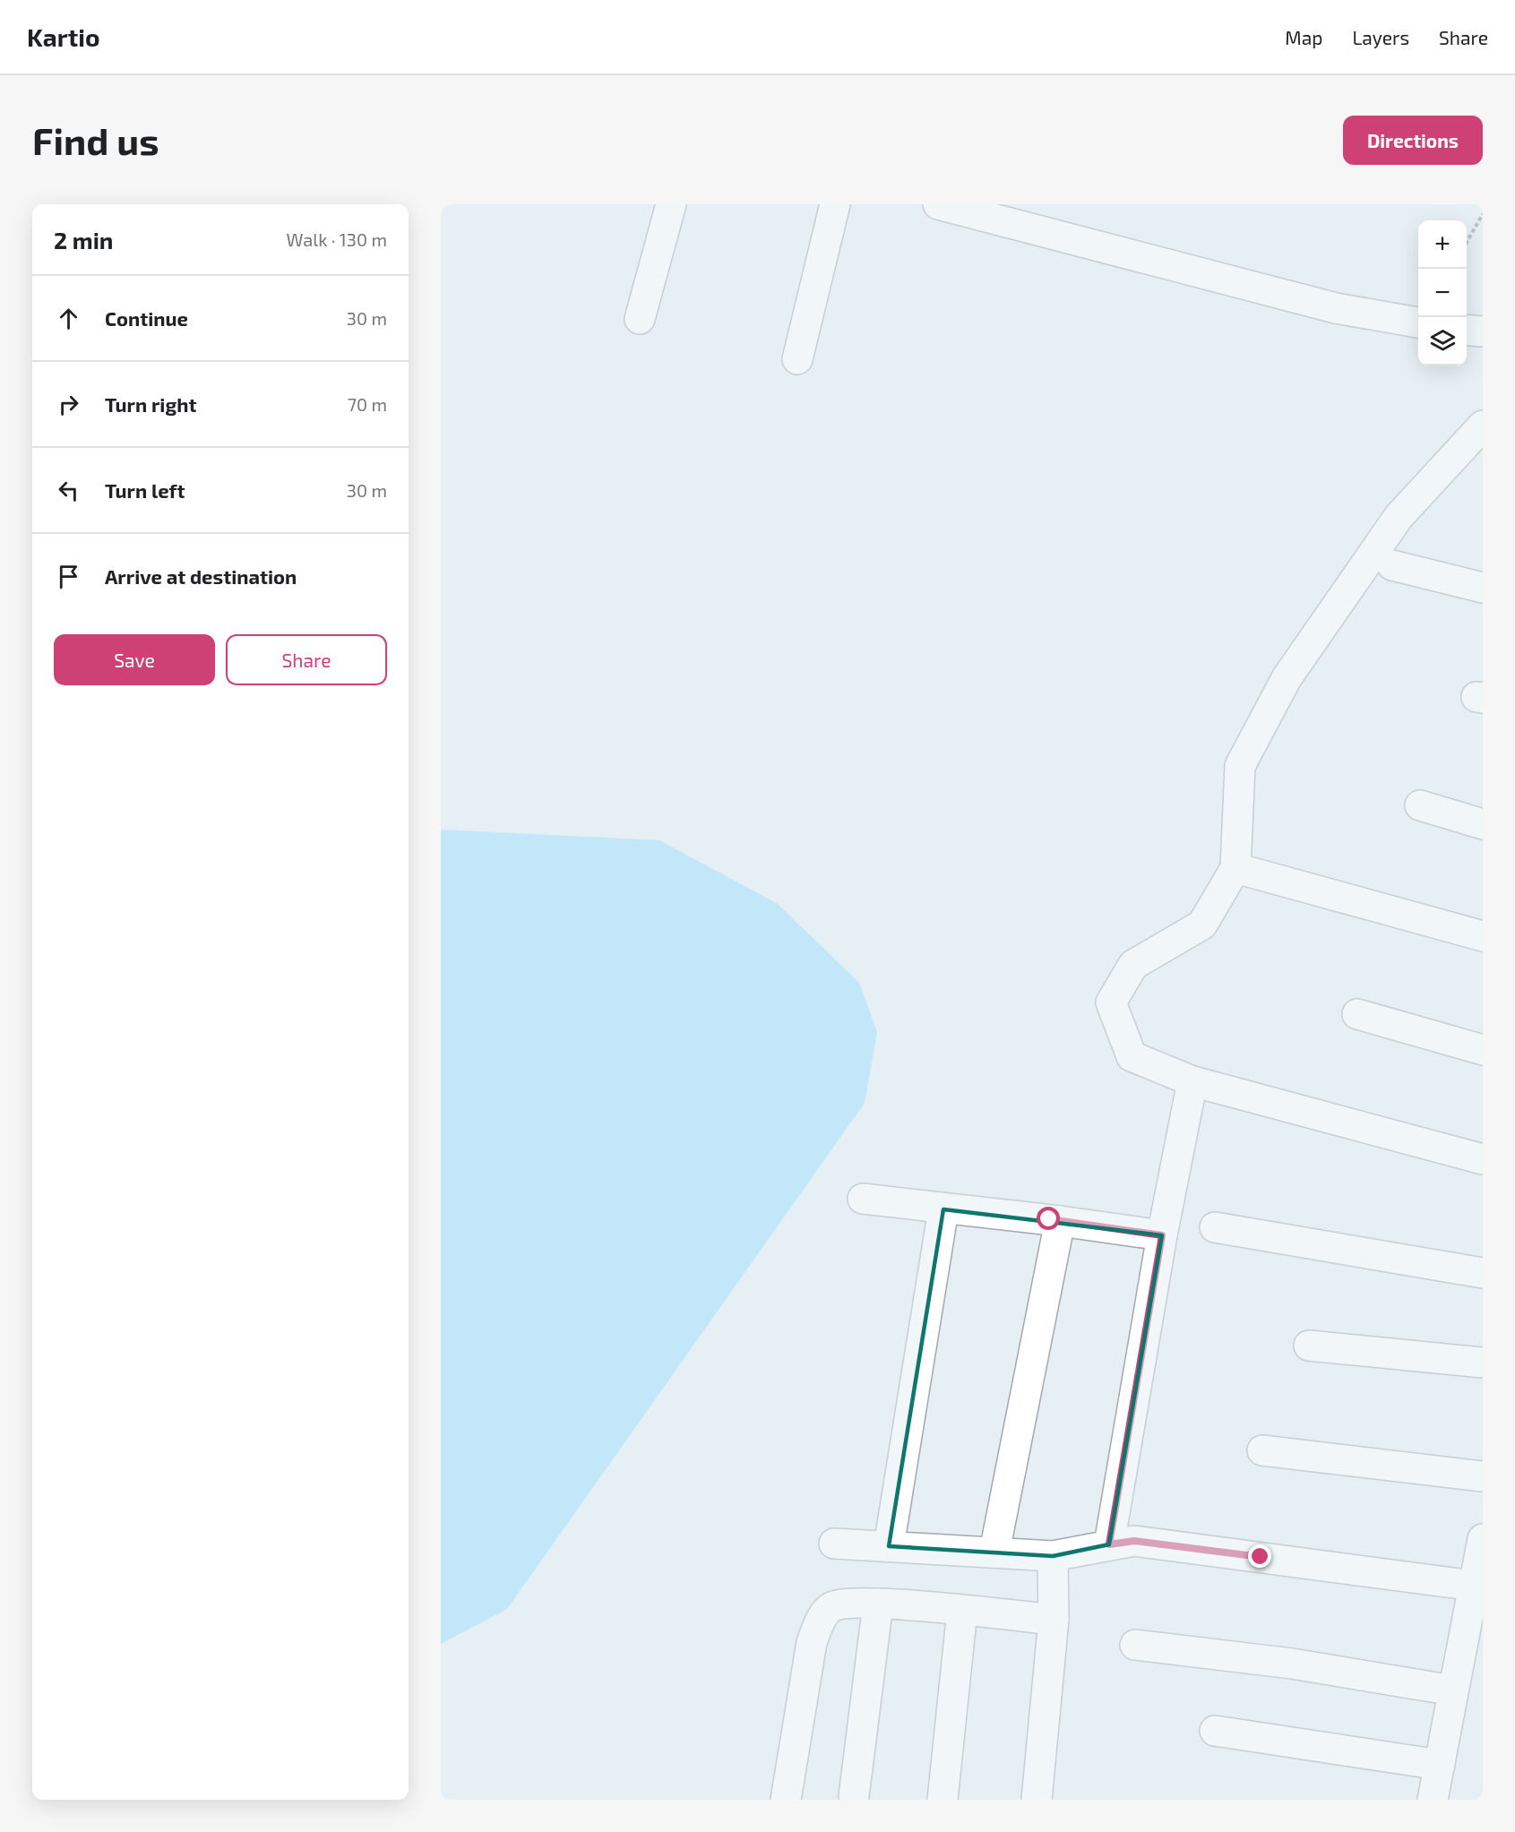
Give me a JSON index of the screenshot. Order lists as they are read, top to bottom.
{
  "page": {
    "header": "Kartio",
    "nav": ["Map", "Layers", "Share"],
    "buttons": [
      "Directions",
      ["Save", "Share"]
    ],
    "title": "Find us",
    "heading": ["2 min", "Walk · 130 m"],
    "map_buttons": ["+", "−"],
    "list": [
      ["Continue", "30 m"],
      ["Turn right", "70 m"],
      ["Turn left", "30 m"],
      "Arrive at destination"
    ]
  }
}
